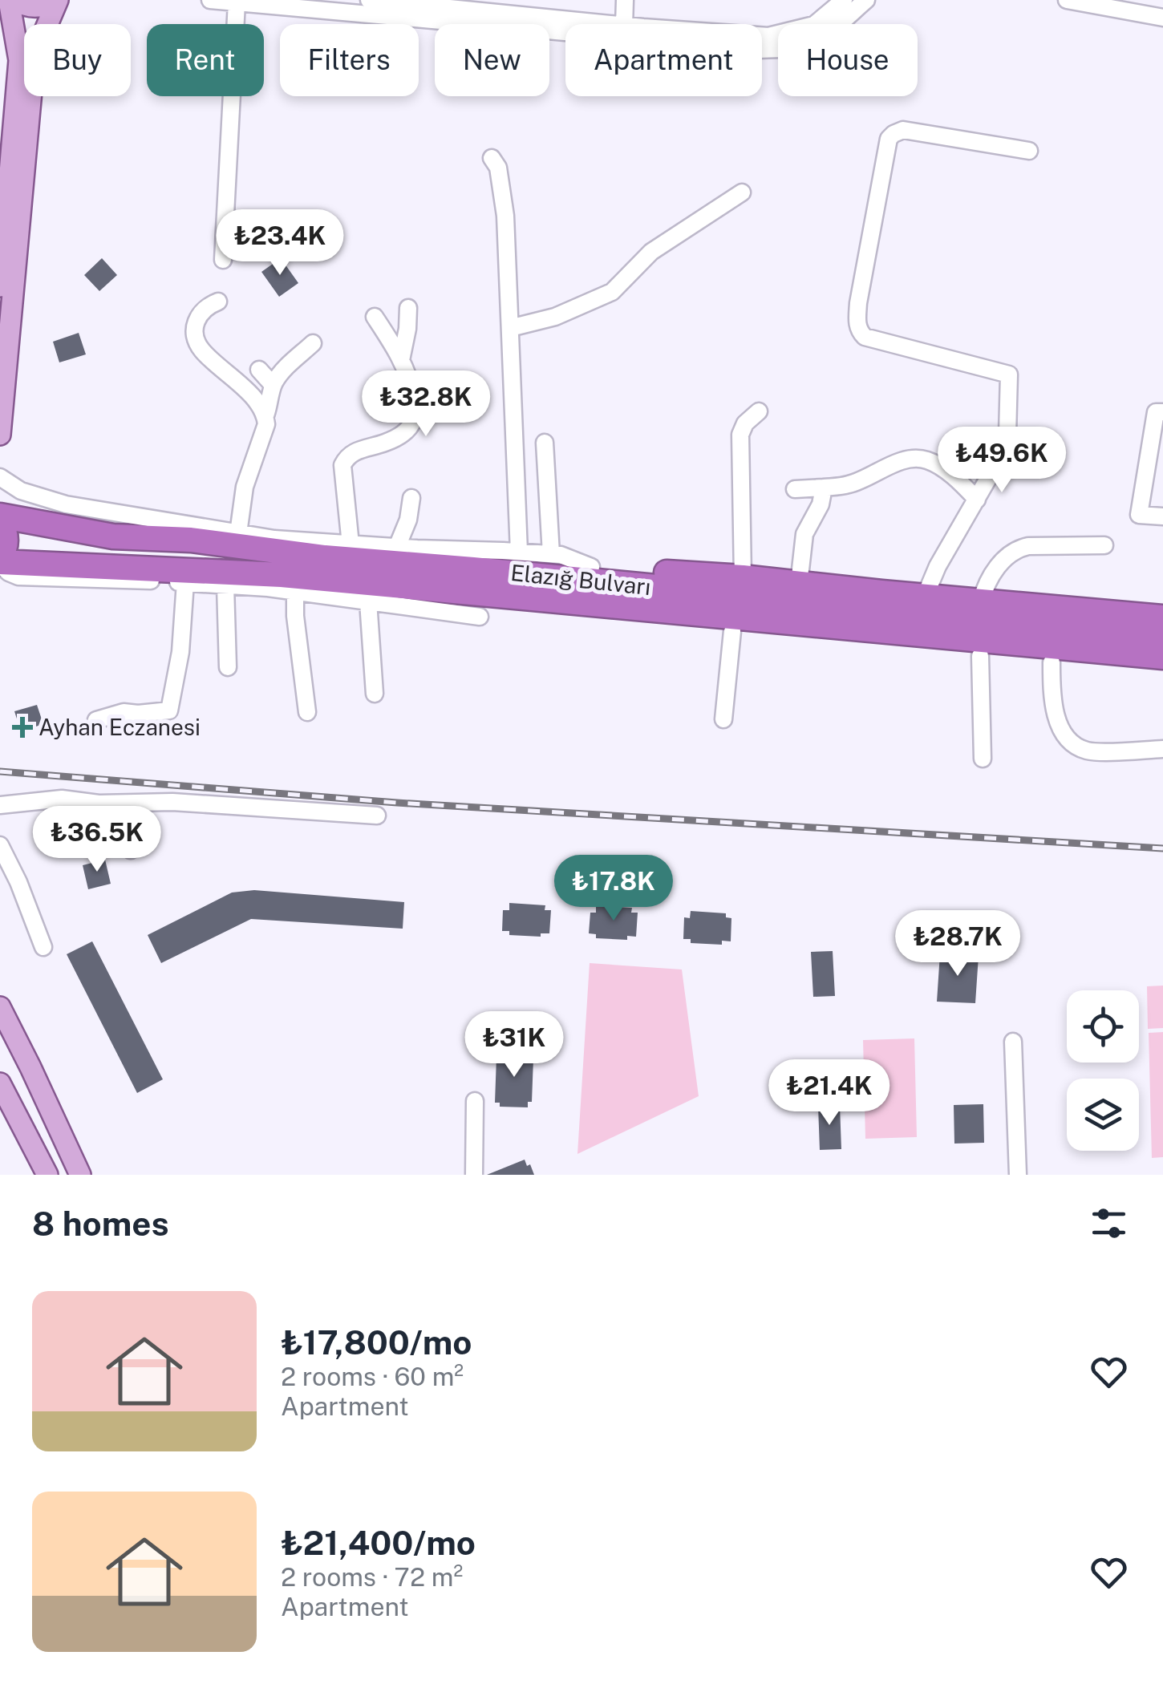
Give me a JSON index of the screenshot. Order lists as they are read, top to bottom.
{
  "streets": {
    "highway": ["Elazığ Bulvarı"]
  },
  "places": {
    "health": ["Ayhan Eczanesi"]
  },
  "page": {
    "chip": [
      "Buy",
      "Rent",
      "Filters",
      "New",
      "Apartment",
      "House"
    ],
    "price": [
      "₺23.4K",
      "₺32.8K",
      "₺49.6K",
      "₺36.5K",
      "₺17.8K",
      "₺28.7K",
      "₺31K",
      "₺21.4K"
    ],
    "heading": "8 homes",
    "list": [
      {
        "name": "₺17,800/mo",
        "note": "2 rooms · 60 m² · Apartment"
      },
      {
        "name": "₺21,400/mo",
        "note": "2 rooms · 72 m² · Apartment"
      }
    ]
  }
}
